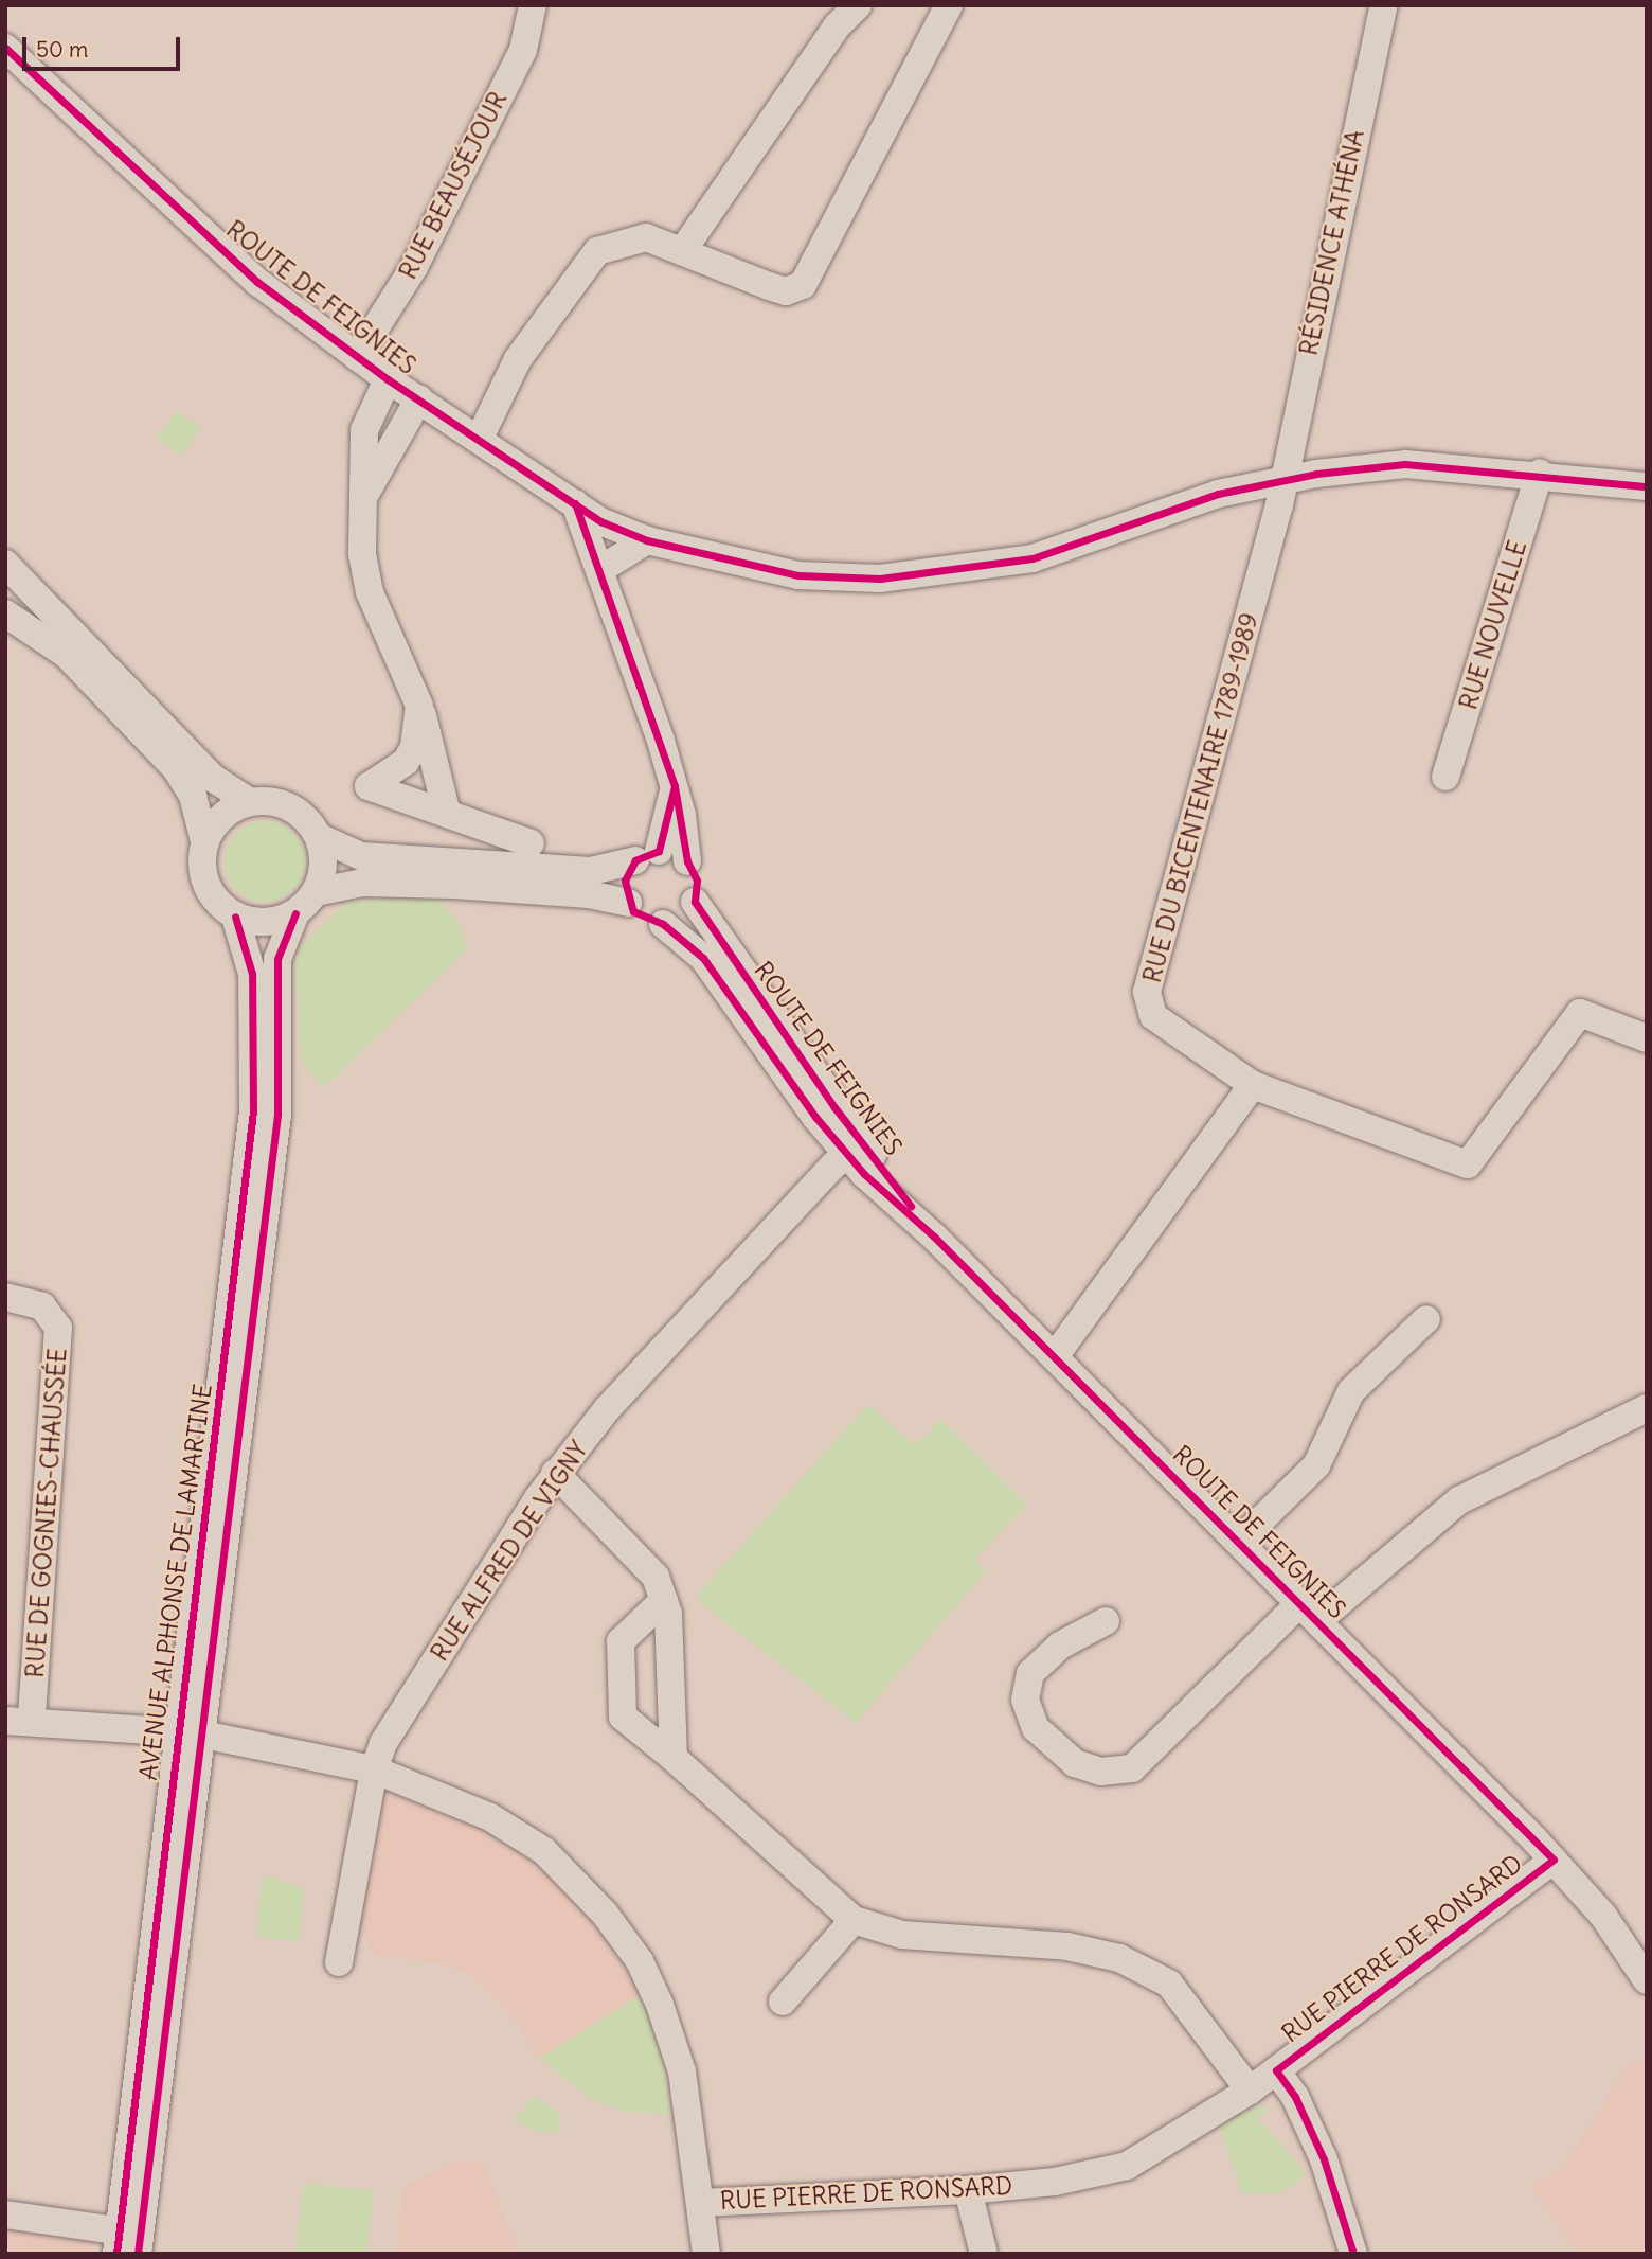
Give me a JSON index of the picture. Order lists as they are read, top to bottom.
{
  "streets": {
    "street": [
      "RUE BEAUSÉJOUR",
      "RÉSIDENCE ATHÉNA",
      "ROUTE DE FEIGNIES",
      "RUE NOUVELLE",
      "RUE DU BICENTENAIRE 1789-1989",
      "RUE DE GOGNIES-CHAUSSÉE",
      "RUE ALFRED DE VIGNY",
      "AVENUE ALPHONSE DE LAMARTINE",
      "RUE PIERRE DE RONSARD"
    ]
  },
  "crossings": [
    ["RUE BEAUSÉJOUR", "ROUTE DE FEIGNIES"],
    ["RÉSIDENCE ATHÉNA", "ROUTE DE FEIGNIES"],
    ["RÉSIDENCE ATHÉNA", "RUE DU BICENTENAIRE 1789-1989"],
    ["ROUTE DE FEIGNIES", "RUE NOUVELLE"],
    ["ROUTE DE FEIGNIES", "RUE DU BICENTENAIRE 1789-1989"],
    ["ROUTE DE FEIGNIES", "RUE ALFRED DE VIGNY"],
    ["ROUTE DE FEIGNIES", "RUE PIERRE DE RONSARD"]
  ],
  "scale_bar": "50 m"
}
